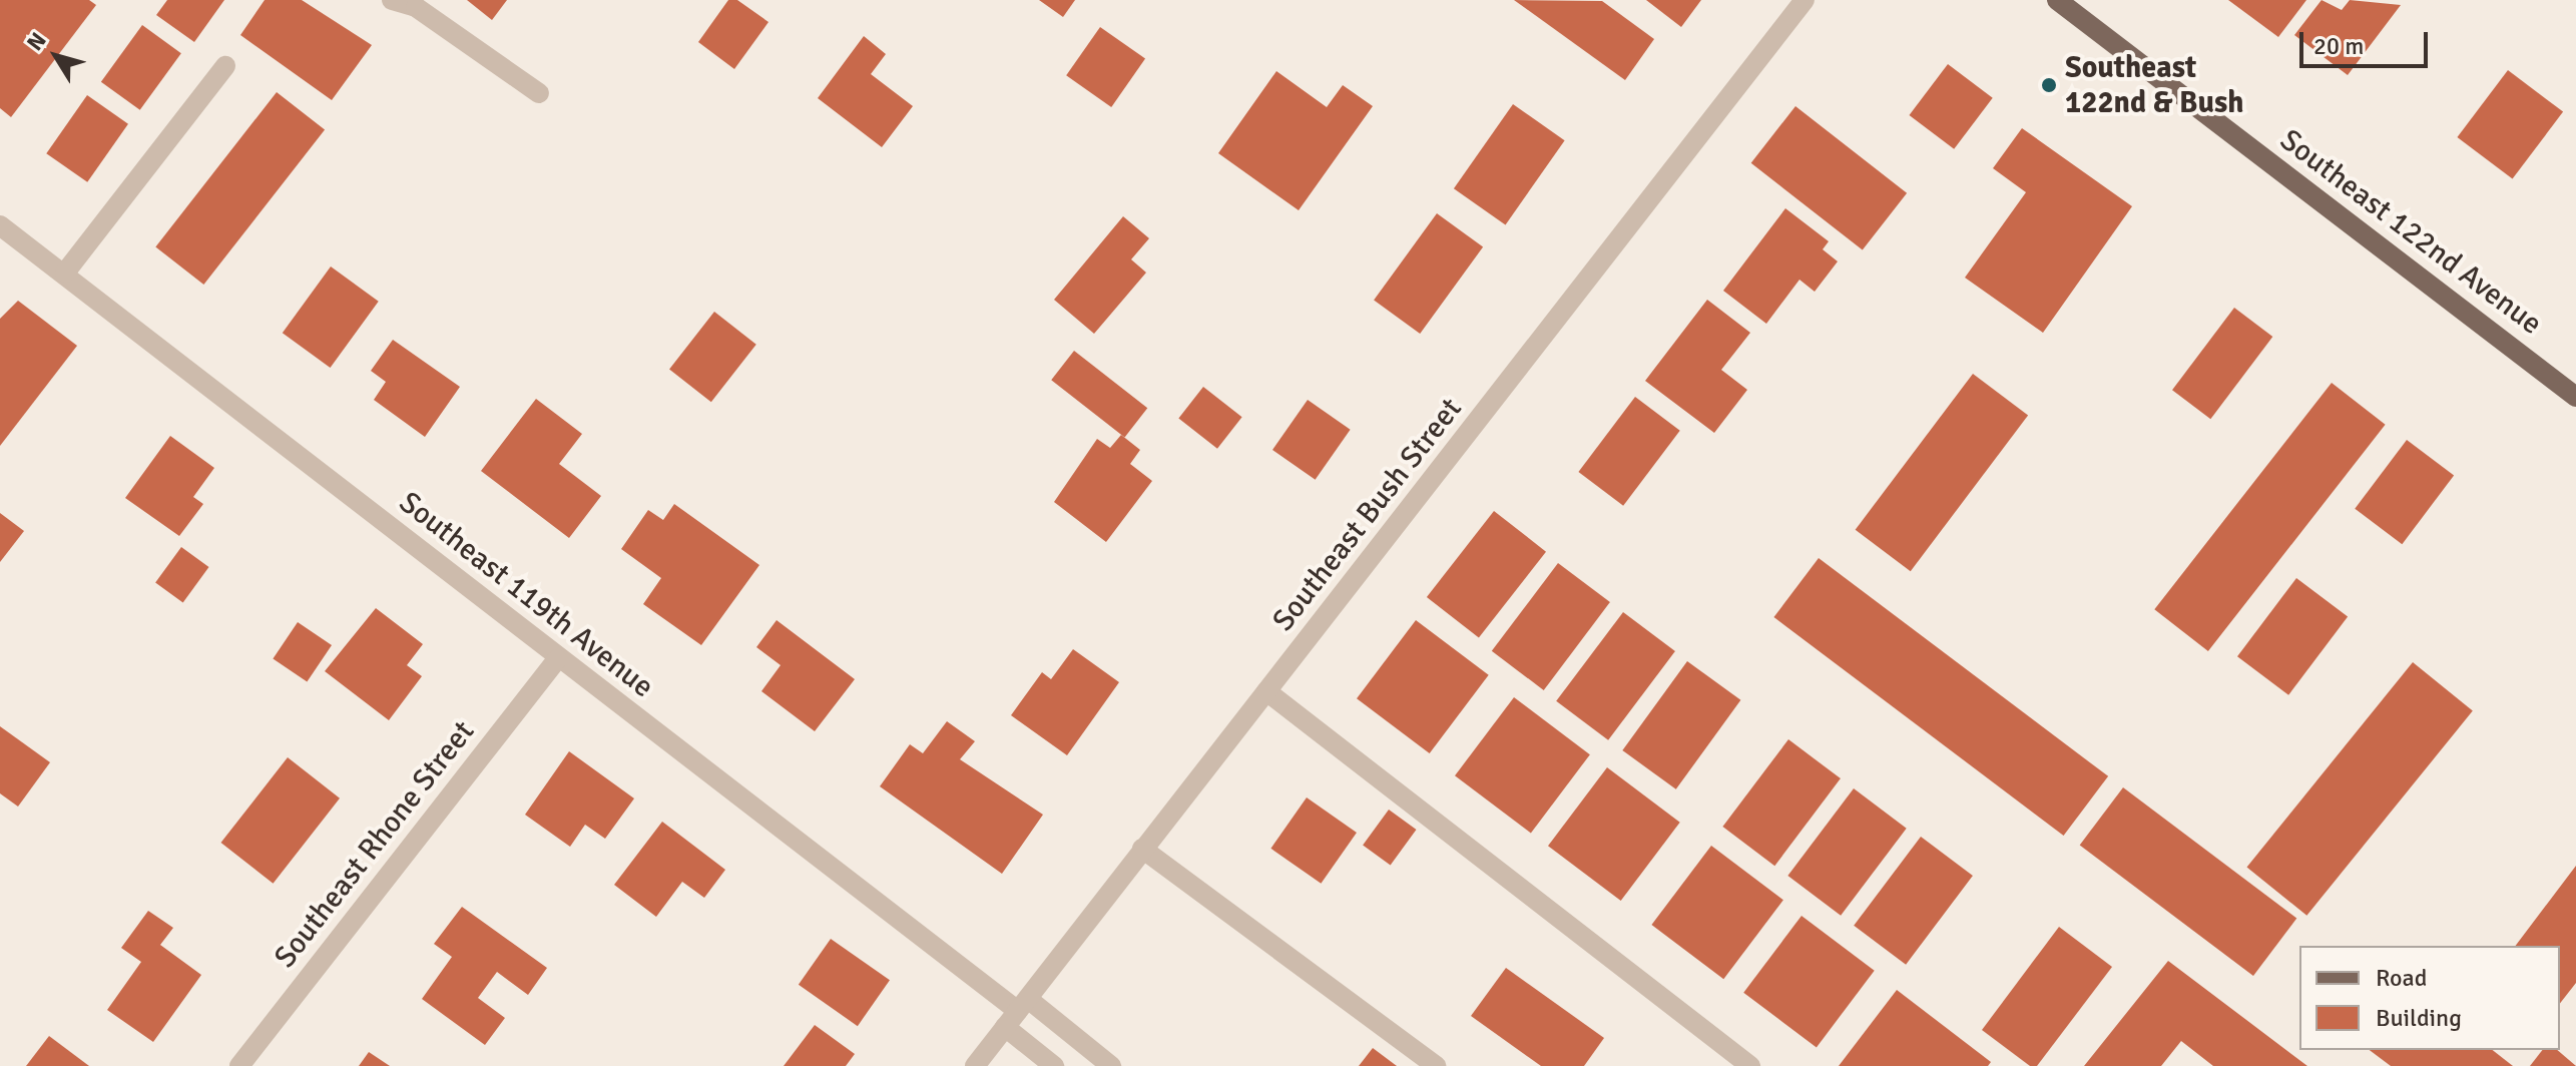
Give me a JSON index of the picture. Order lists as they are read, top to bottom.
{
  "streets": {
    "main road": ["Southeast 122nd Avenue"],
    "street": ["Southeast Bush Street", "Southeast 119th Avenue", "Southeast Rhone Street"]
  },
  "crossings": [
    ["Southeast Bush Street", "Southeast 119th Avenue"],
    ["Southeast 119th Avenue", "Southeast Rhone Street"]
  ],
  "places": ["Southeast 122nd & Bush"],
  "legend": ["Road", "Building"],
  "scale_bar": "20 m",
  "north": "top left"
}
